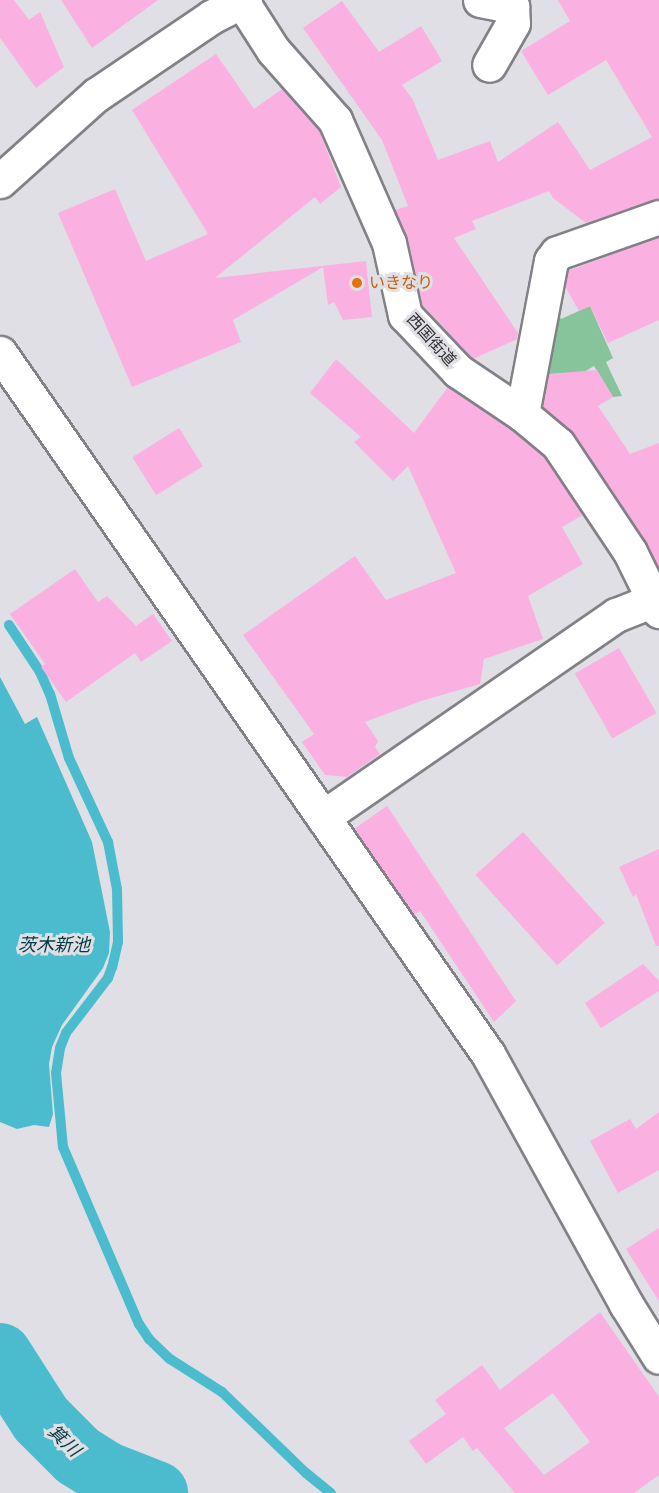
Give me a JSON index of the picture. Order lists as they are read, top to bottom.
{
  "streets": {
    "street": ["西国街道"]
  },
  "water": ["茨木新池", "箕川"],
  "places": ["いきなり"]
}
